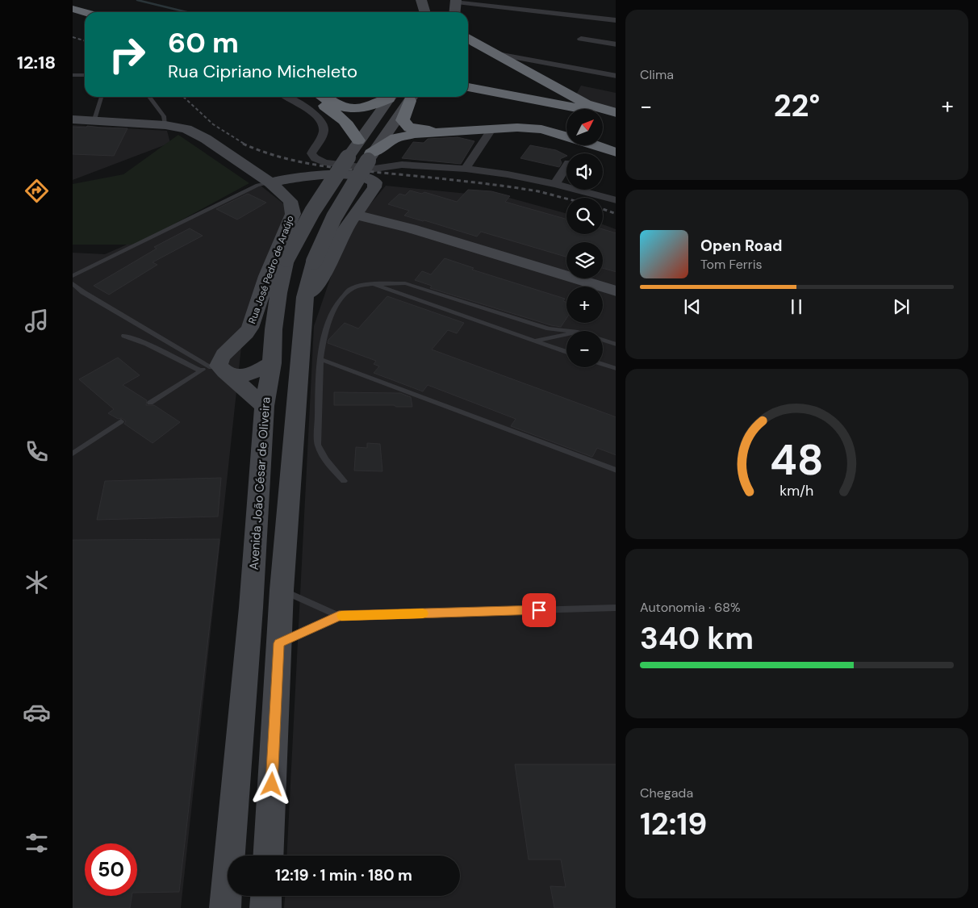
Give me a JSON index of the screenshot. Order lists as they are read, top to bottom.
{
  "streets": {
    "main road": ["Rua José Pedro de Araújo", "Avenida João César de Oliveira"]
  },
  "north": "top right",
  "page": {
    "tabs": "12:18",
    "tile": [
      "Clima",
      ["Autonomia · 68%", "340 km"],
      ["Chegada", "12:19"]
    ],
    "turn": ["60 m", "Rua Cipriano Micheleto"],
    "heat": ["−", "22°", "+"],
    "map_buttons": ["+", "−"],
    "song": ["Open Road", "Tom Ferris"],
    "limit": "50",
    "trip": "12:19 · 1 min · 180 m",
    "gauge": ["48", "km/h"]
  }
}
